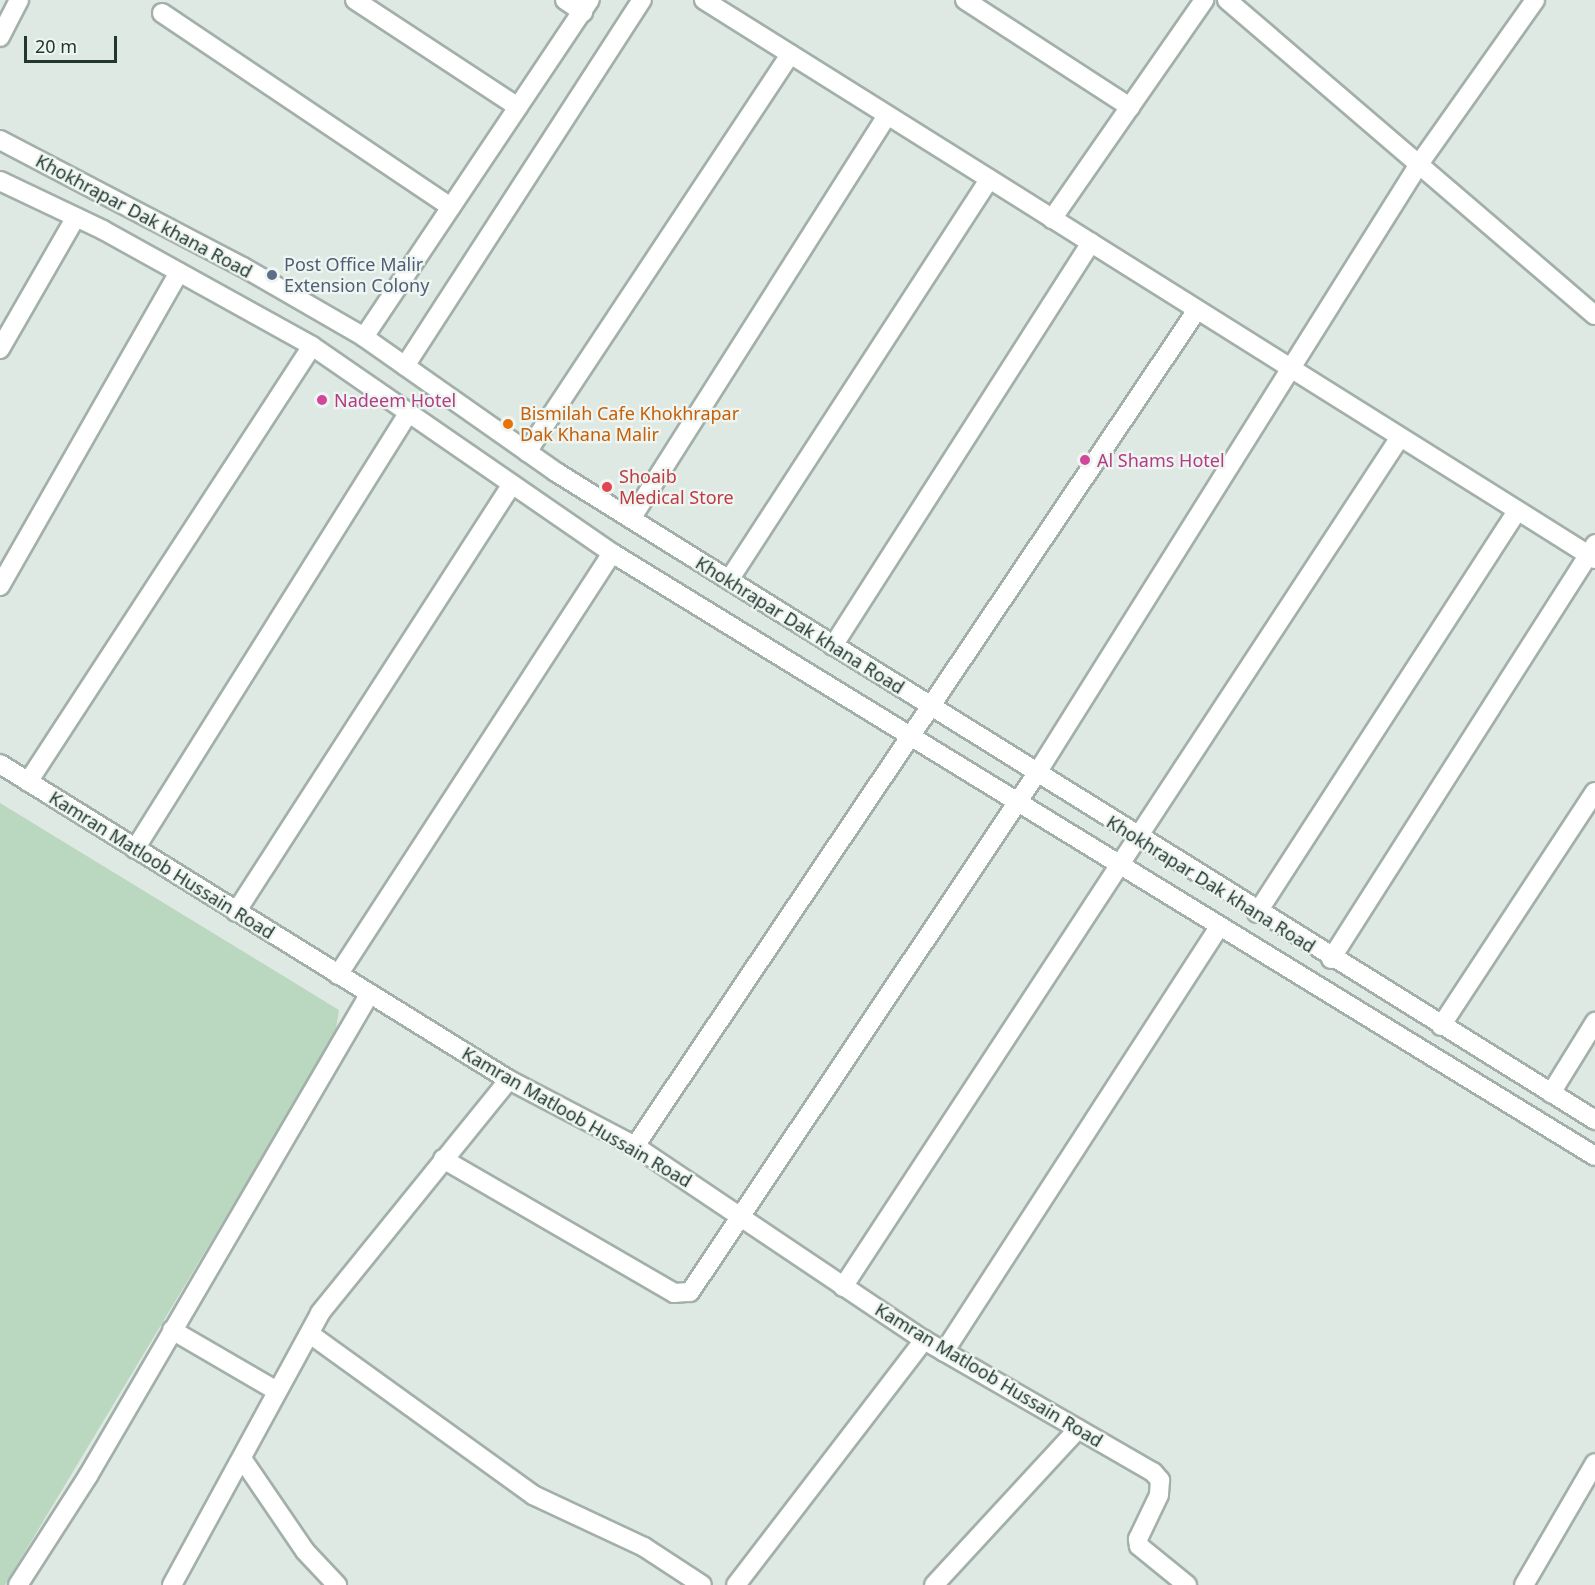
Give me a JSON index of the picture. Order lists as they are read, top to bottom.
{
  "streets": {
    "street": ["Khokhrapar Dak khana Road", "Kamran Matloob Hussain Road"]
  },
  "places": [
    "Post Office Malir Extension Colony",
    "Nadeem Hotel",
    "Bismilah Cafe Khokhrapar Dak Khana Malir",
    "Al Shams Hotel",
    "Shoaib Medical Store"
  ],
  "scale_bar": "20 m"
}
